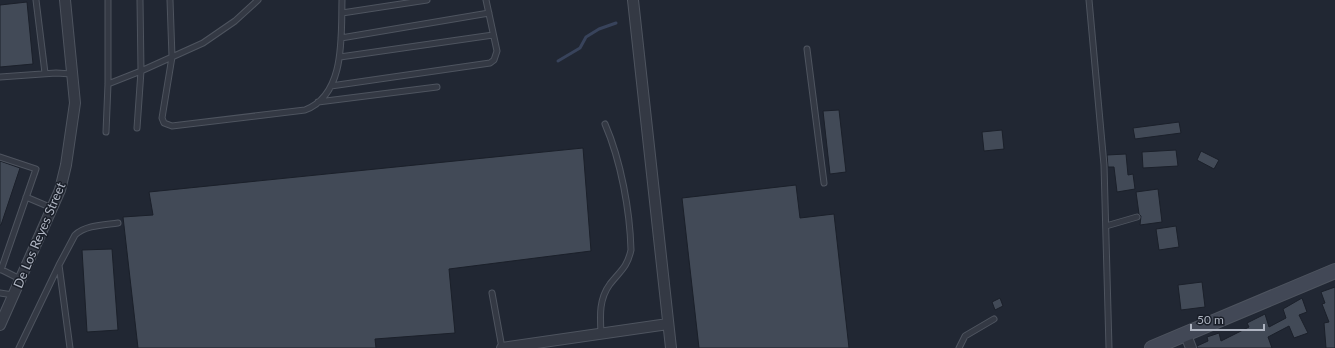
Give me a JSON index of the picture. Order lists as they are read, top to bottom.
{
  "streets": {
    "street": ["De Los Reyes Street"]
  },
  "scale_bar": "50 m"
}
